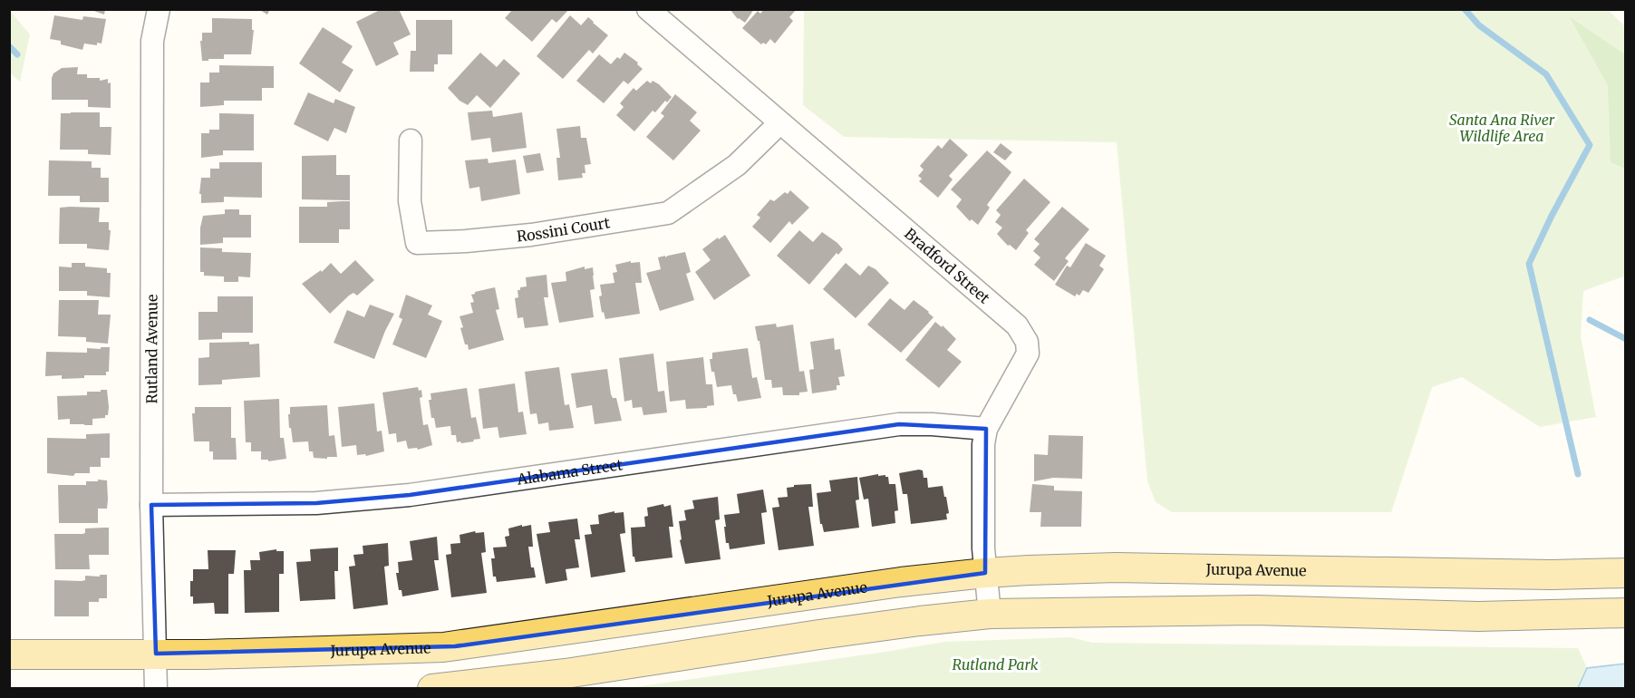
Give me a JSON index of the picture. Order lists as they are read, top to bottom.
{
  "streets": {
    "main road": ["Jurupa Avenue"],
    "street": [
      "Rossini Court",
      "Bradford Street",
      "Rutland Avenue",
      "Alabama Street"
    ]
  },
  "crossings": [
    ["Rossini Court", "Bradford Street"],
    ["Bradford Street", "Alabama Street"],
    ["Bradford Street", "Jurupa Avenue"],
    ["Rutland Avenue", "Alabama Street"],
    ["Rutland Avenue", "Jurupa Avenue"]
  ],
  "parks": ["Santa Ana River Wildlife Area", "Rutland Park"]
}
